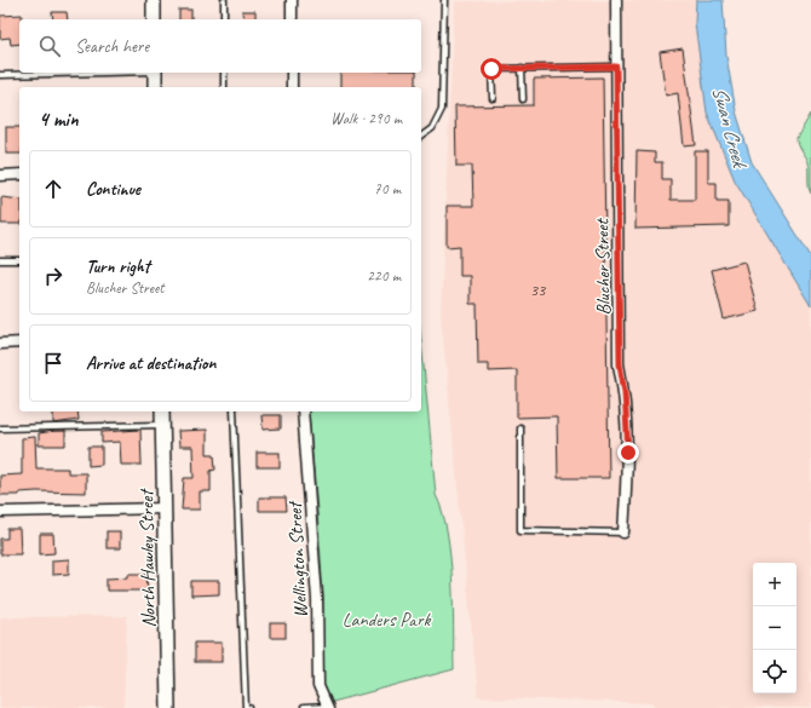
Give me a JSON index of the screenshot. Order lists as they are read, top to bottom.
{
  "streets": {
    "street": ["Blucher Street", "North Hawley Street", "Wellington Street"]
  },
  "water": ["Swan Creek"],
  "parks": ["Landers Park"],
  "house_numbers": ["33"],
  "page": {
    "search": "Search here",
    "heading": ["4 min", "Walk · 290 m"],
    "list": [
      ["Continue", "70 m"],
      ["Turn right", "Blucher Street", "220 m"],
      "Arrive at destination"
    ],
    "map_buttons": ["+", "−"]
  }
}
